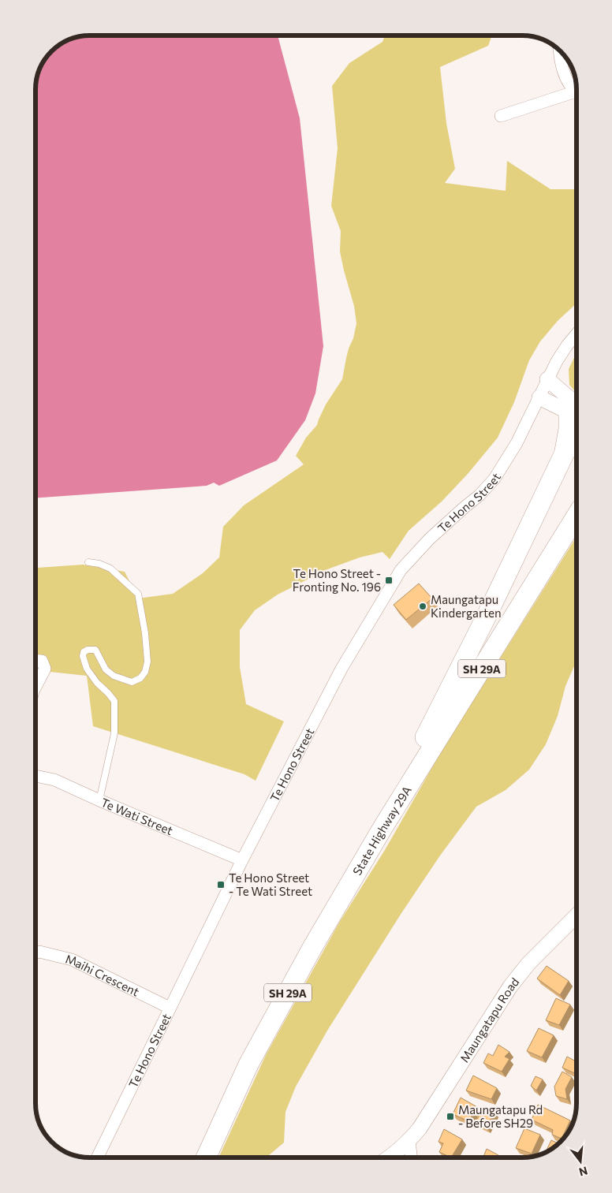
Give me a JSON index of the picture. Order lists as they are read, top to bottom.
{
  "streets": {
    "highway": ["SH 29A", "State Highway 29A"],
    "street": [
      "Te Hono Street",
      "Te Wati Street",
      "Maihi Crescent",
      "Maungatapu Road"
    ]
  },
  "crossings": [
    ["Te Hono Street", "Te Wati Street"],
    ["Te Hono Street", "Maihi Crescent"],
    ["SH 29A", "State Highway 29A"]
  ],
  "places": {
    "transit": ["Te Hono Street - Fronting No. 196", "Te Hono Street - Te Wati Street", "Maungatapu Rd - Before SH29"],
    "other": ["Maungatapu Kindergarten"]
  },
  "north": "bottom"
}
